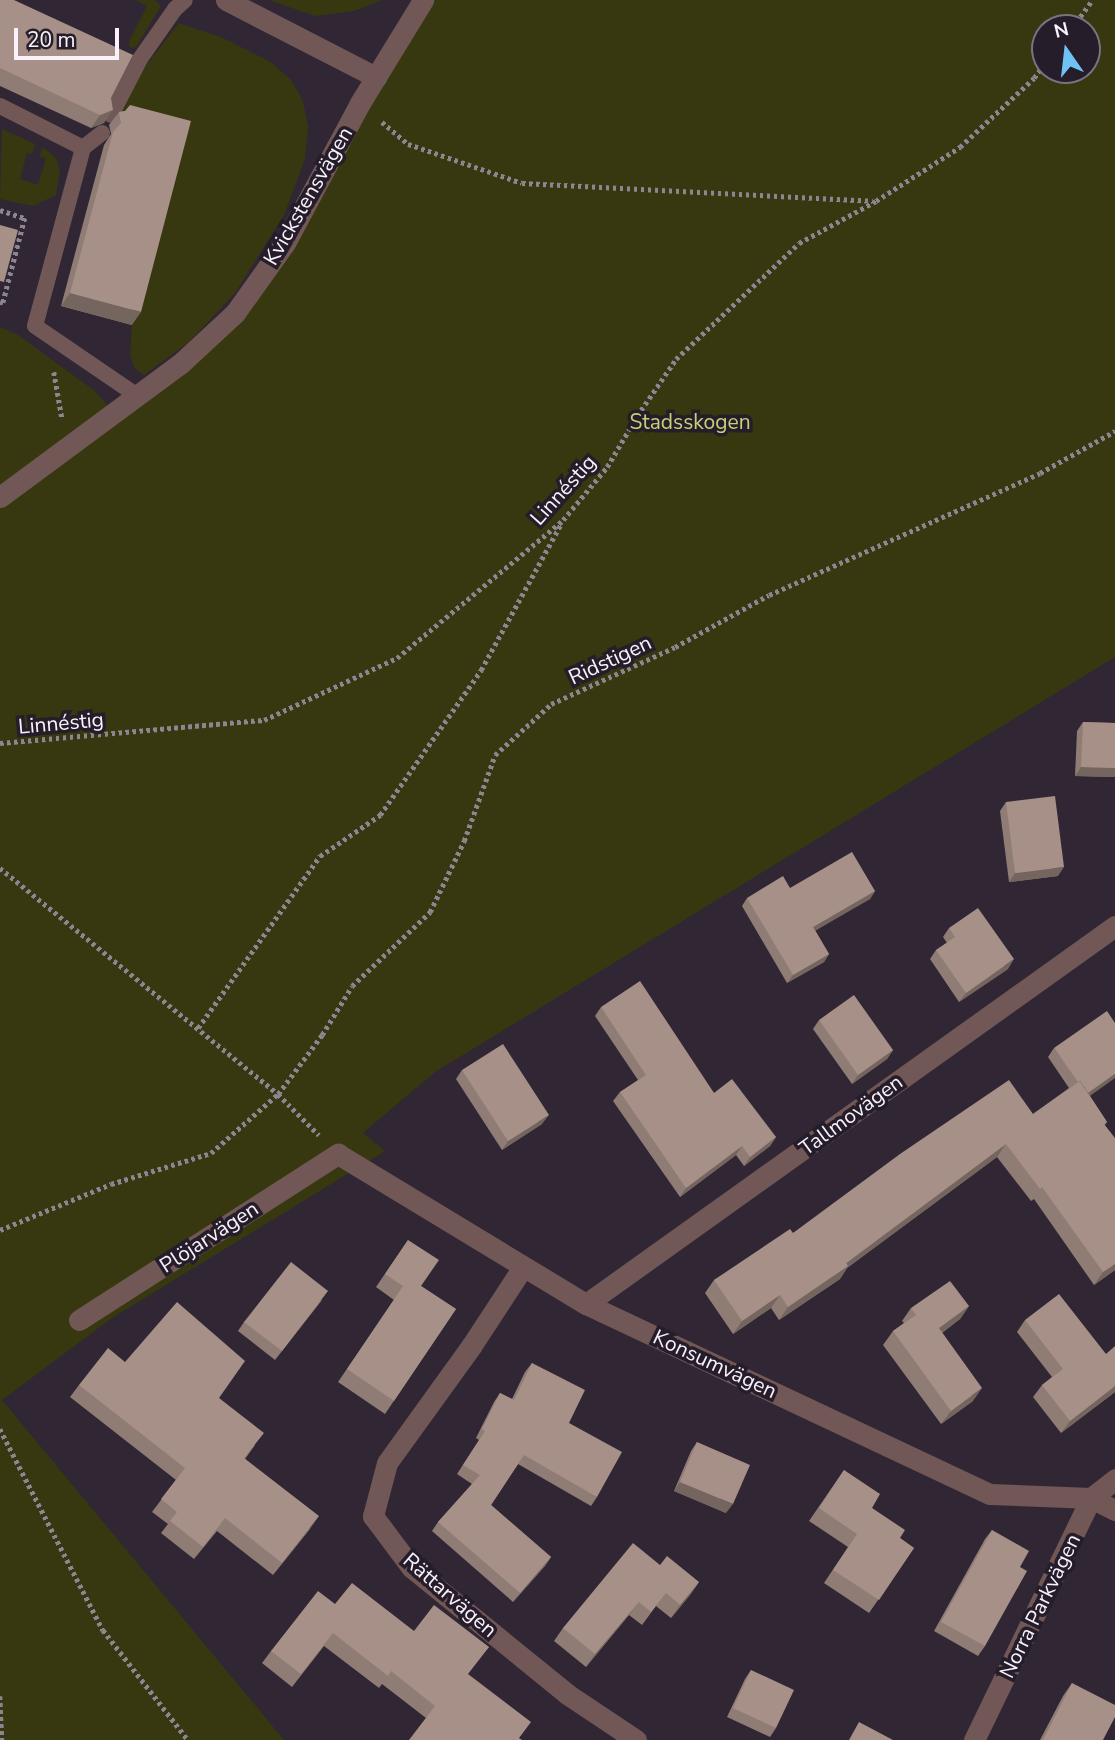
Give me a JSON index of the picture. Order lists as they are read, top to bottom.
{
  "streets": {
    "street": [
      "Kvickstensvägen",
      "Tallmovägen",
      "Plöjarvägen",
      "Konsumvägen",
      "Rättarvägen",
      "Norra Parkvägen"
    ],
    "path": ["Linnéstig", "Ridstigen"]
  },
  "crossings": [
    ["Tallmovägen", "Konsumvägen"],
    ["Plöjarvägen", "Konsumvägen"],
    ["Konsumvägen", "Rättarvägen"],
    ["Konsumvägen", "Norra Parkvägen"]
  ],
  "parks": ["Stadsskogen"],
  "scale_bar": "20 m",
  "north": "top"
}
